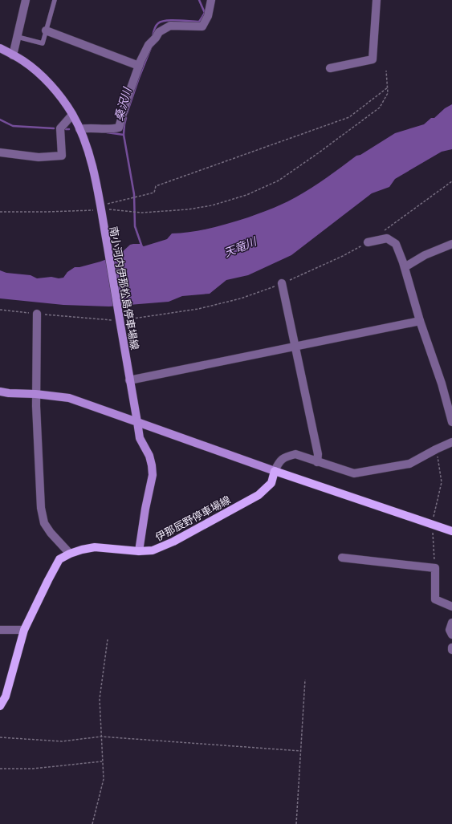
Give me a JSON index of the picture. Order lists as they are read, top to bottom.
{
  "streets": {
    "main road": ["南小河内伊那松島停車場線", "伊那辰野停車場線"]
  },
  "crossings": [
    ["南小河内伊那松島停車場線", "伊那辰野停車場線"]
  ],
  "water": ["桑沢川", "天竜川"]
}
